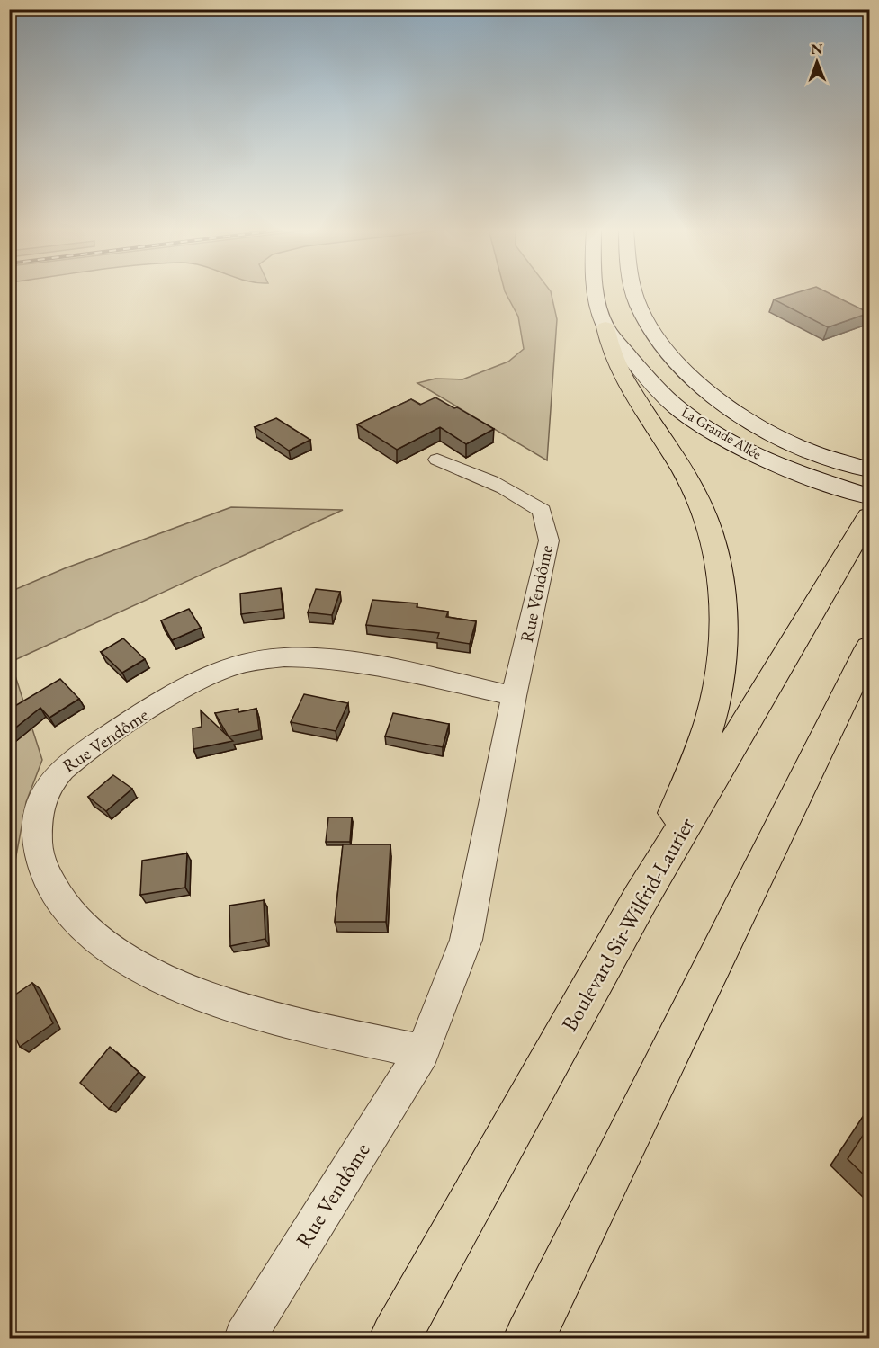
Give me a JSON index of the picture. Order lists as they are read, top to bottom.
{
  "streets": {
    "main road": ["Boulevard Sir-Wilfrid-Laurier"],
    "street": ["La Grande Allée", "Rue Vendôme"]
  },
  "north": "top"
}
